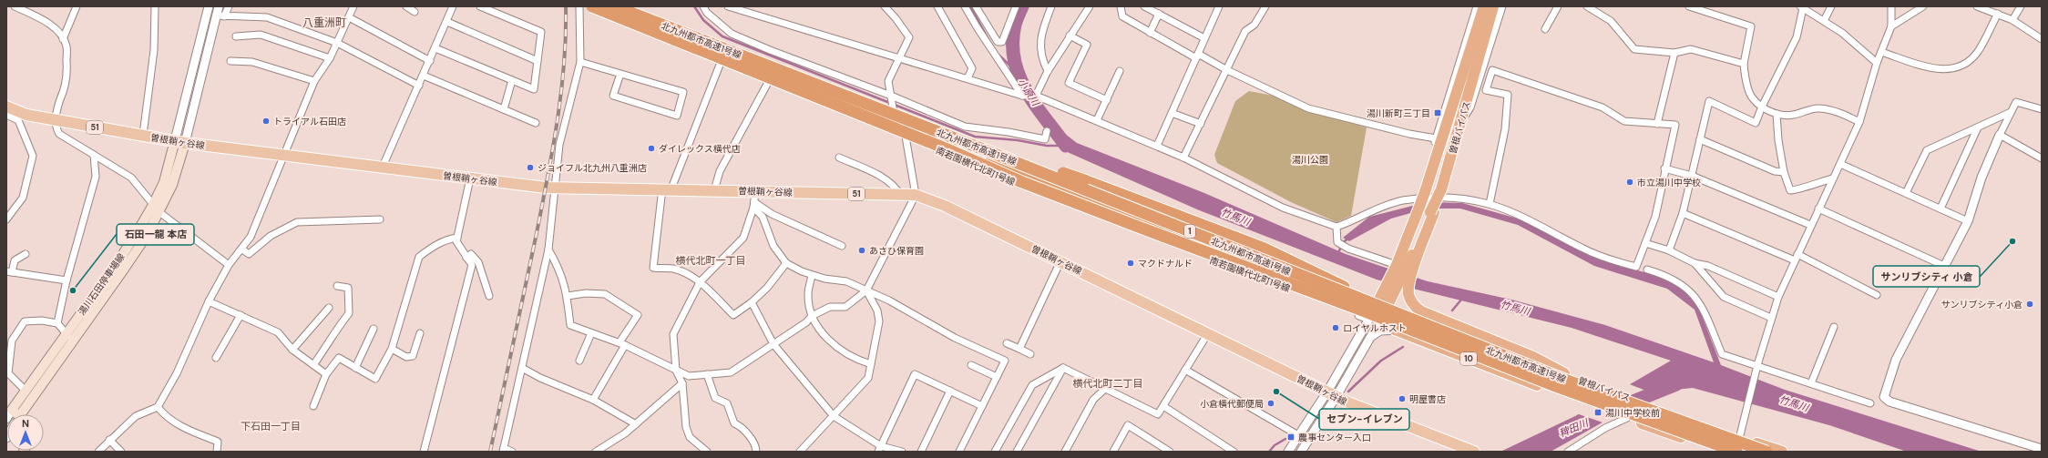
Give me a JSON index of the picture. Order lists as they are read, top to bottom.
{
  "streets": {
    "highway": [
      "北九州都市高速1号線",
      "曽根バイパス",
      "1",
      "10"
    ],
    "main road": ["51", "曽根鞘ヶ谷線", "湯川石田停車場線"],
    "street": ["南若園横代北町1号線"]
  },
  "crossings": [
    ["北九州都市高速1号線", "南若園横代北町1号線"],
    ["曽根バイパス", "南若園横代北町1号線"],
    ["曽根バイパス", "10"],
    ["曽根鞘ヶ谷線", "湯川石田停車場線"],
    ["南若園横代北町1号線", "10"]
  ],
  "districts": [
    "八重洲町",
    "横代北町一丁目",
    "横代北町二丁目",
    "下石田一丁目"
  ],
  "water": ["小原川", "竹馬川", "稗田川"],
  "parks": ["湯川公園"],
  "places": {
    "transit": ["湯川新町三丁目", "湯川中学校前", "農事センター入口"],
    "other": [
      "トライアル石田店",
      "ダイレックス横代店",
      "ジョイフル北九州八重洲店",
      "市立湯川中学校",
      "サンリブシティ 小倉",
      "あさひ保育園",
      "マクドナルド",
      "石田一龍 本店",
      "サンリブシティ小倉",
      "ロイヤルホスト",
      "セブン-イレブン",
      "明屋書店",
      "小倉横代郵便局"
    ]
  },
  "north": "top"
}
